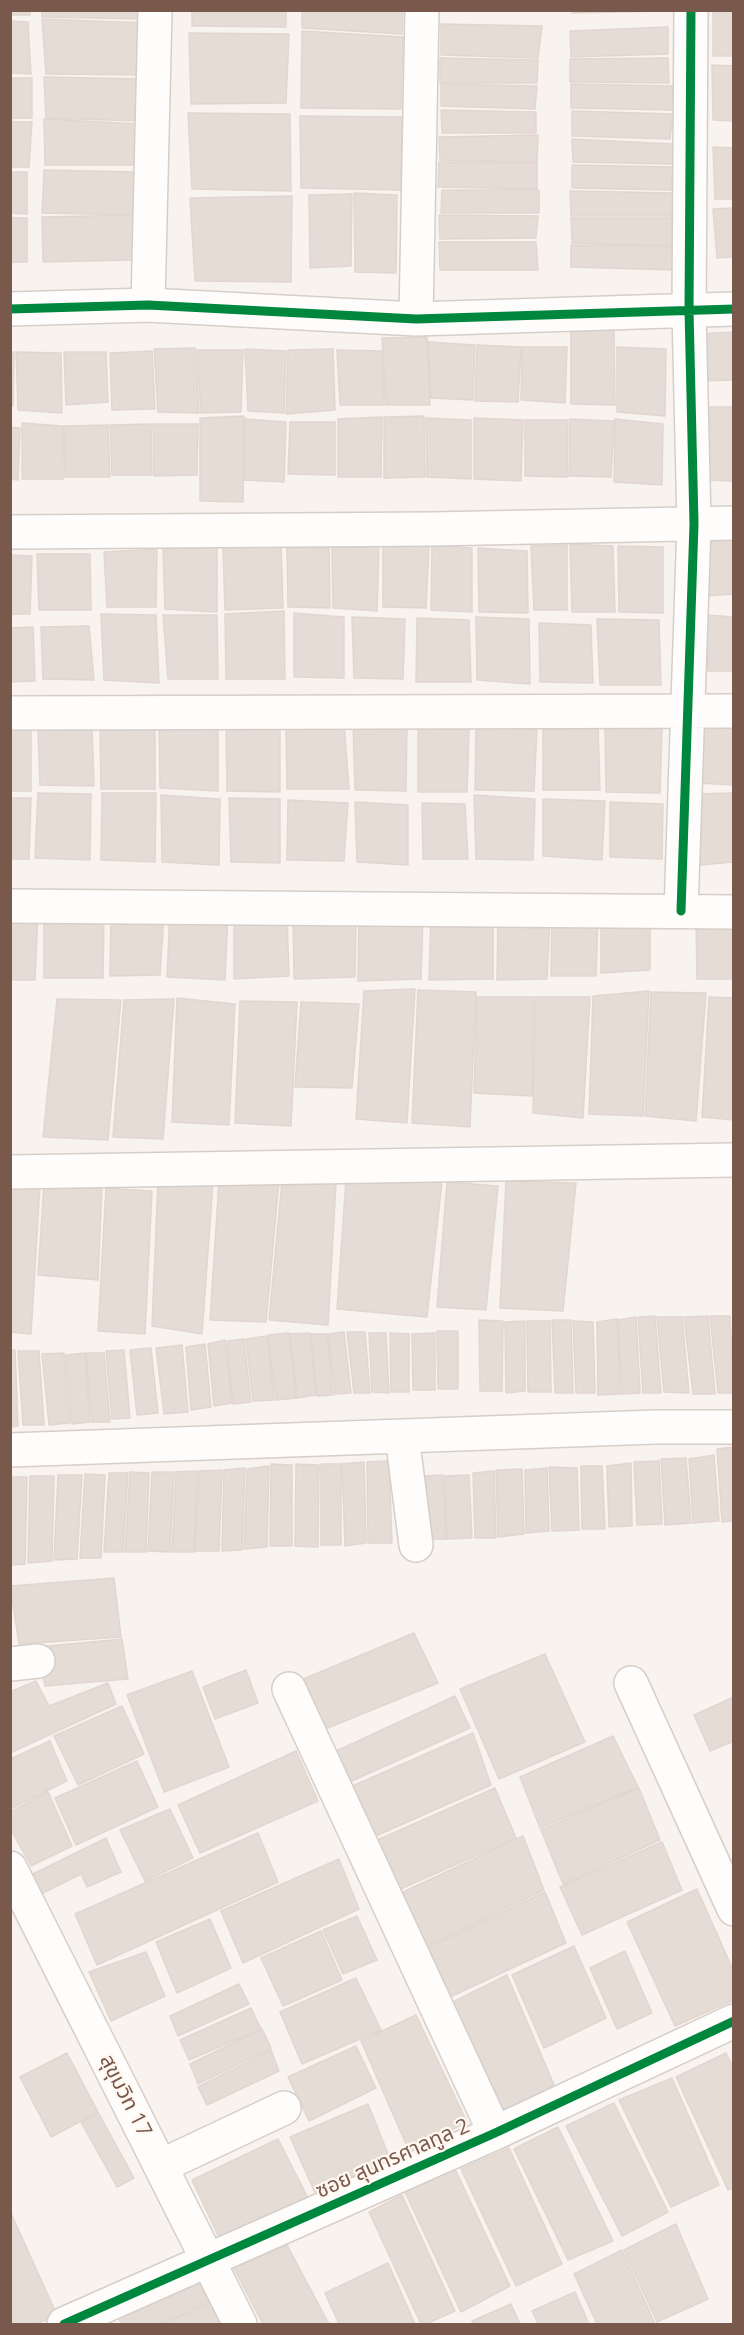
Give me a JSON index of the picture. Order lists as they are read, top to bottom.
{
  "streets": {
    "street": ["สุขุมวิท 17", "ซอย สุนทรศาลทูล 2"]
  },
  "crossings": [
    ["สุขุมวิท 17", "ซอย สุนทรศาลทูล 2"]
  ]
}
